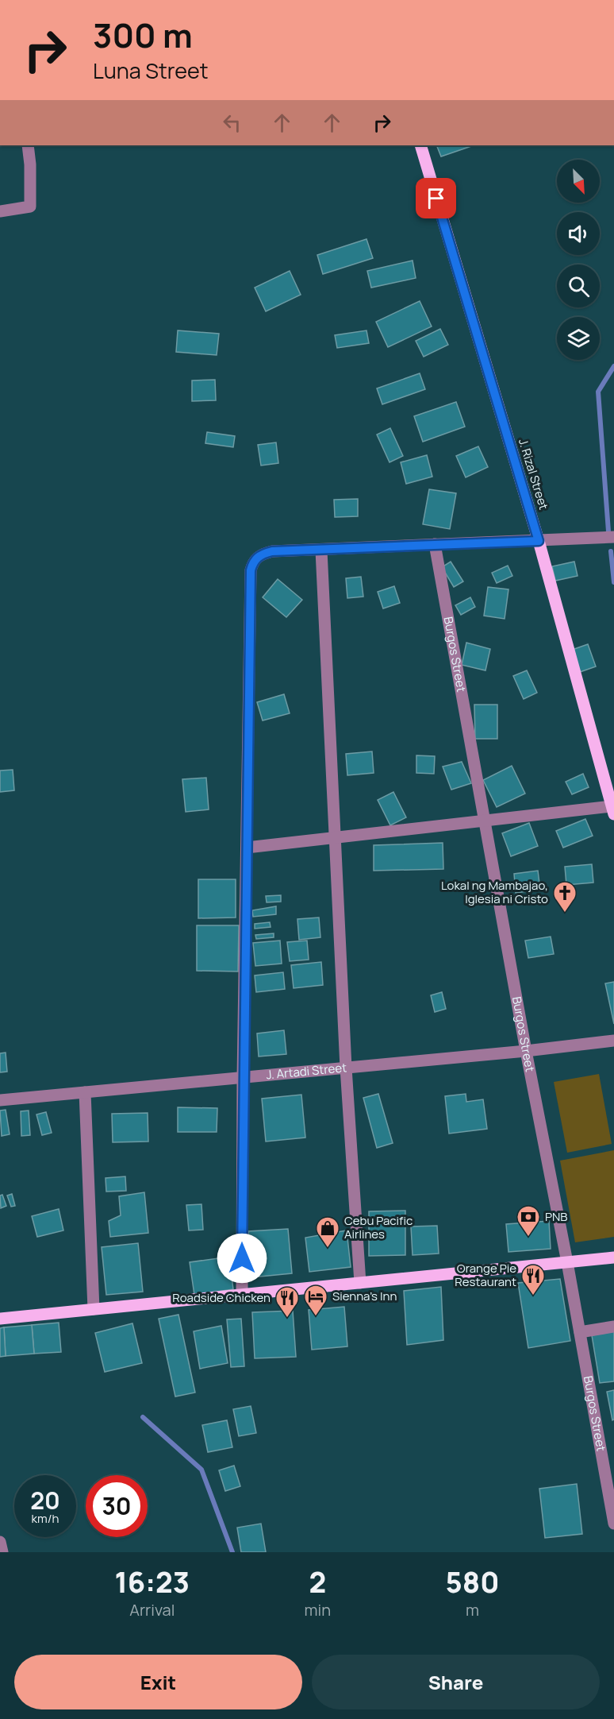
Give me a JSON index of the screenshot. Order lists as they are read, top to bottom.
{
  "streets": {
    "main road": ["J. Rizal Street"],
    "street": ["Burgos Street", "J. Artadi Street"]
  },
  "crossings": [
    ["Burgos Street", "J. Artadi Street"]
  ],
  "places": {
    "church": ["Lokal ng Mambajao, Iglesia ni Cristo"],
    "bank": ["PNB"],
    "shop": ["Cebu Pacific Airlines"],
    "restaurant": ["Orange Pie Restaurant", "Roadside Chicken"],
    "hotel": ["Sienna's Inn"]
  },
  "north": "bottom right",
  "page": {
    "turn": ["300 m", "Luna Street"],
    "speed": "20 km/h",
    "limit": "30",
    "eta": [
      "16:23",
      "Arrival",
      "2",
      "min",
      "580",
      "m"
    ],
    "buttons": ["Exit", "Share"]
  }
}
